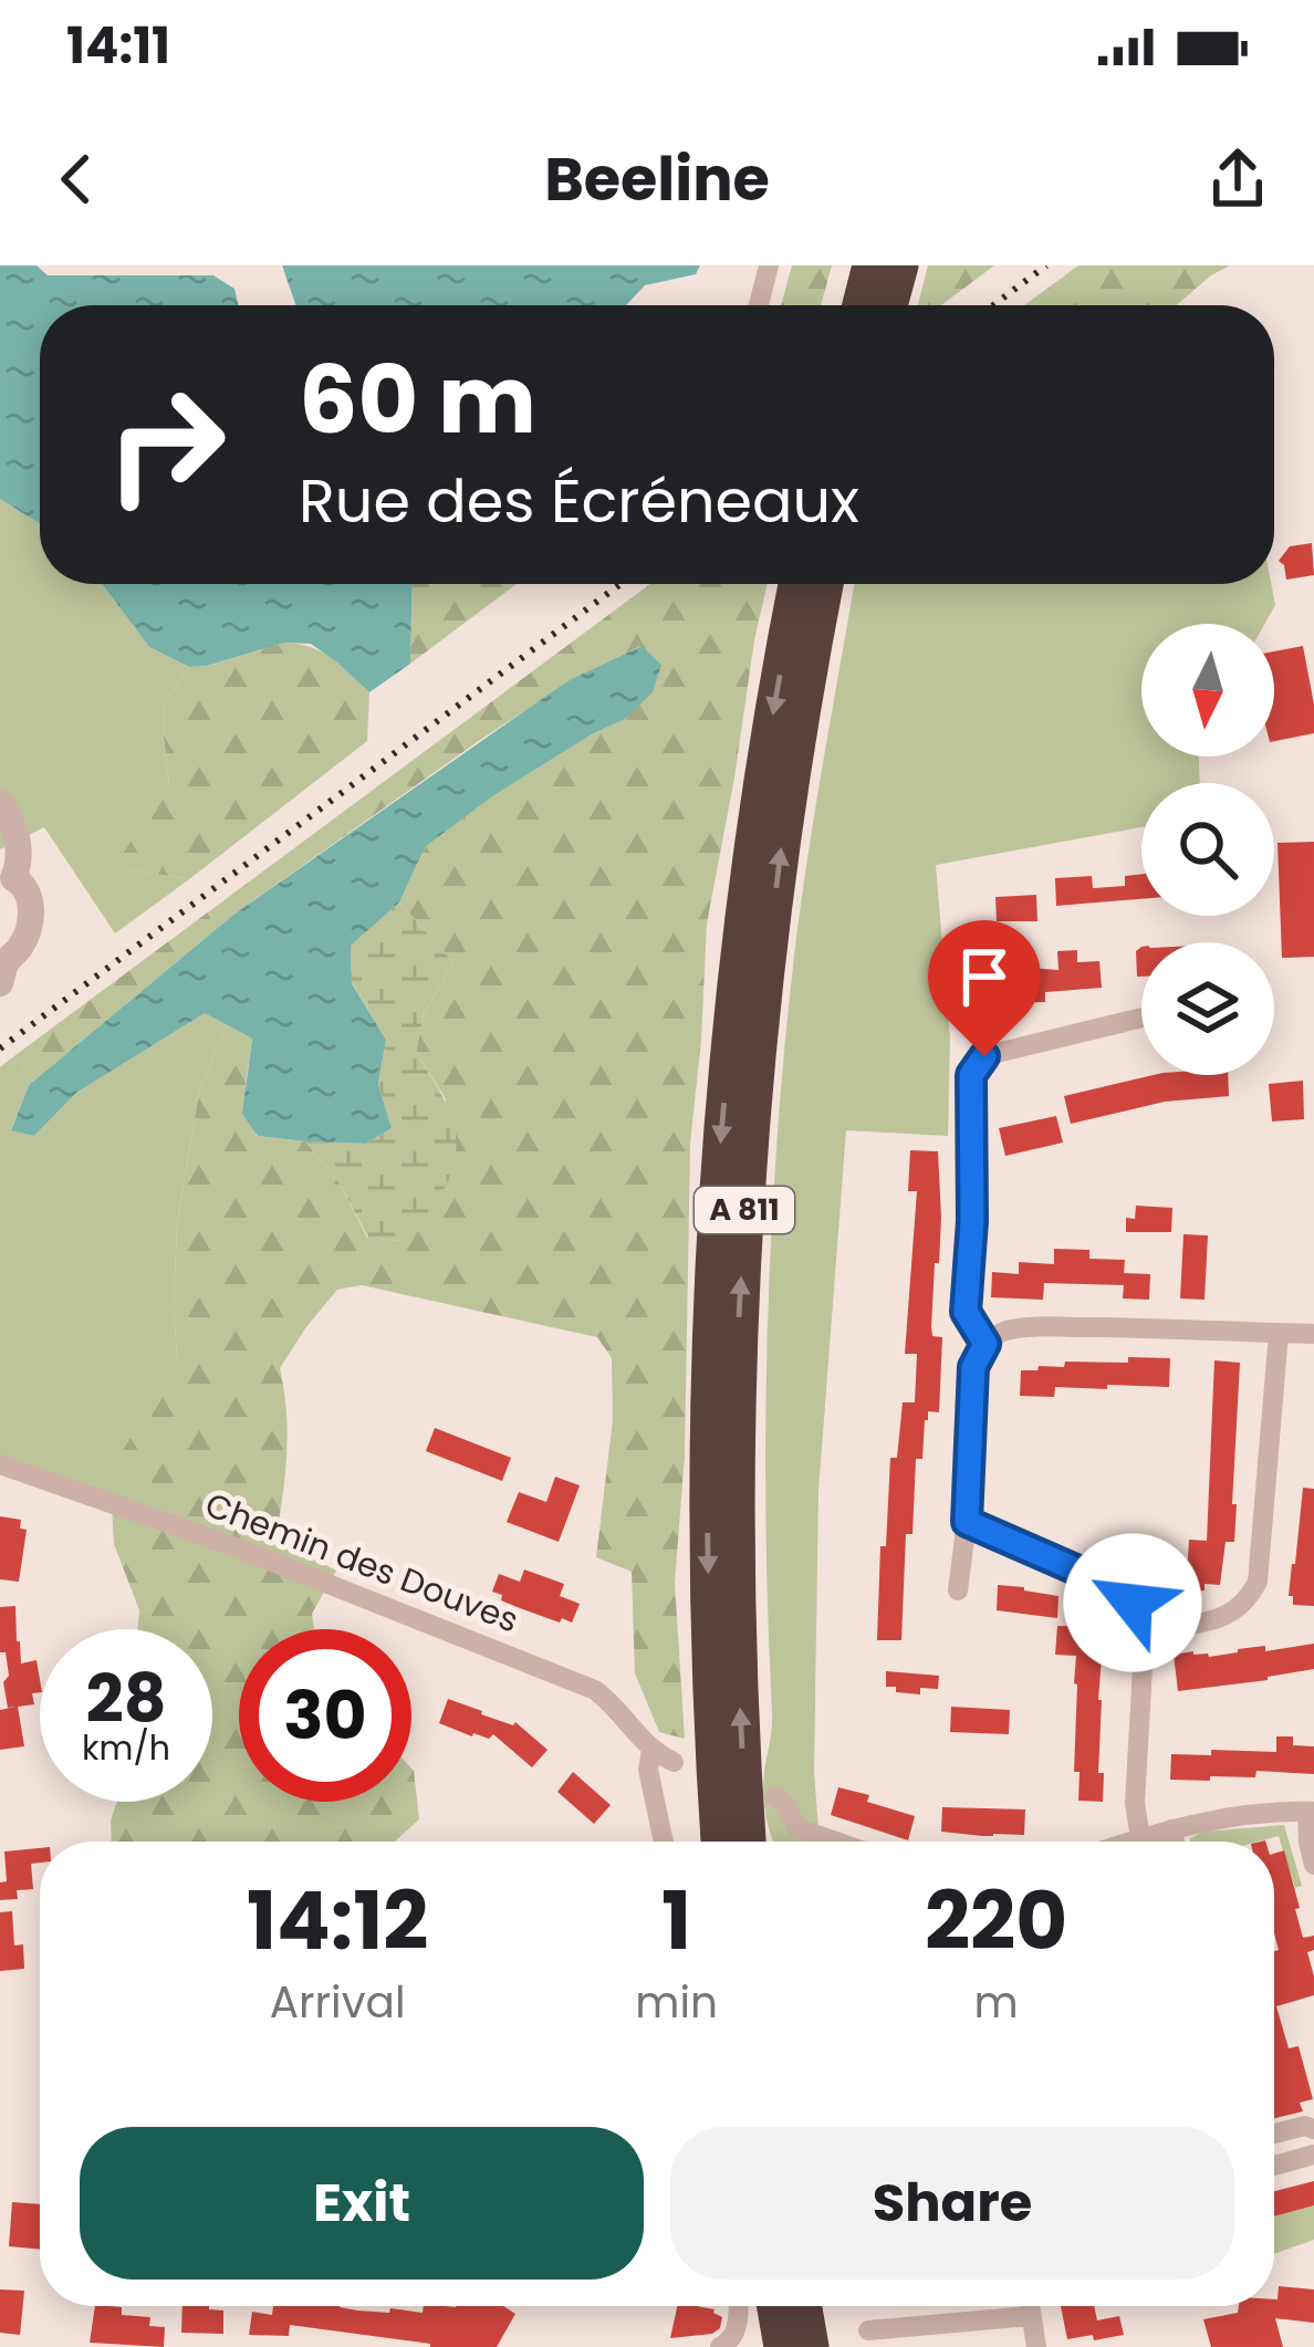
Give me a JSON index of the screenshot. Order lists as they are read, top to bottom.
{
  "streets": {
    "highway": ["A 811"],
    "street": ["Chemin des Douves"]
  },
  "north": "bottom",
  "page": {
    "status": "14:11",
    "header": "Beeline",
    "turn": ["60 m", "Rue des Écréneaux"],
    "speed": "28 km/h",
    "limit": "30",
    "eta": [
      "14:12",
      "Arrival",
      "1",
      "min",
      "220",
      "m"
    ],
    "buttons": ["Exit", "Share"]
  }
}
